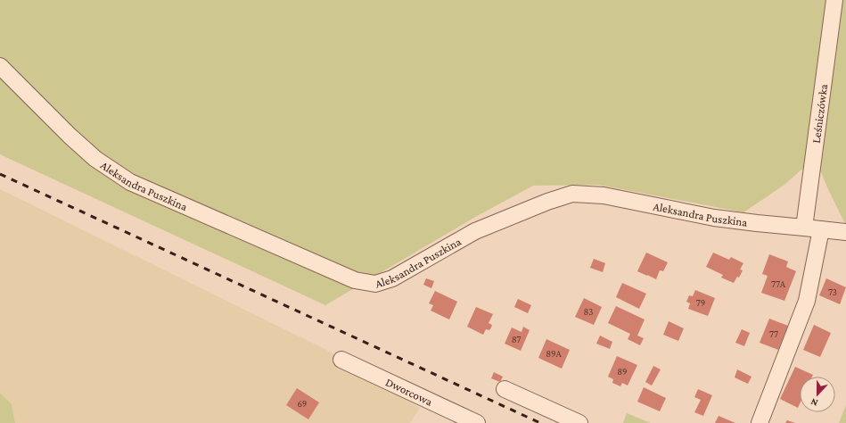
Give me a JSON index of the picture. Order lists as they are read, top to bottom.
{
  "streets": {
    "street": ["Leśniczówka", "Aleksandra Puszkina", "Dworcowa"]
  },
  "crossings": [
    ["Leśniczówka", "Aleksandra Puszkina"]
  ],
  "house_numbers": [
    "77A",
    "73",
    "79",
    "83",
    "77",
    "87",
    "89A",
    "89",
    "69"
  ],
  "north": "bottom"
}
